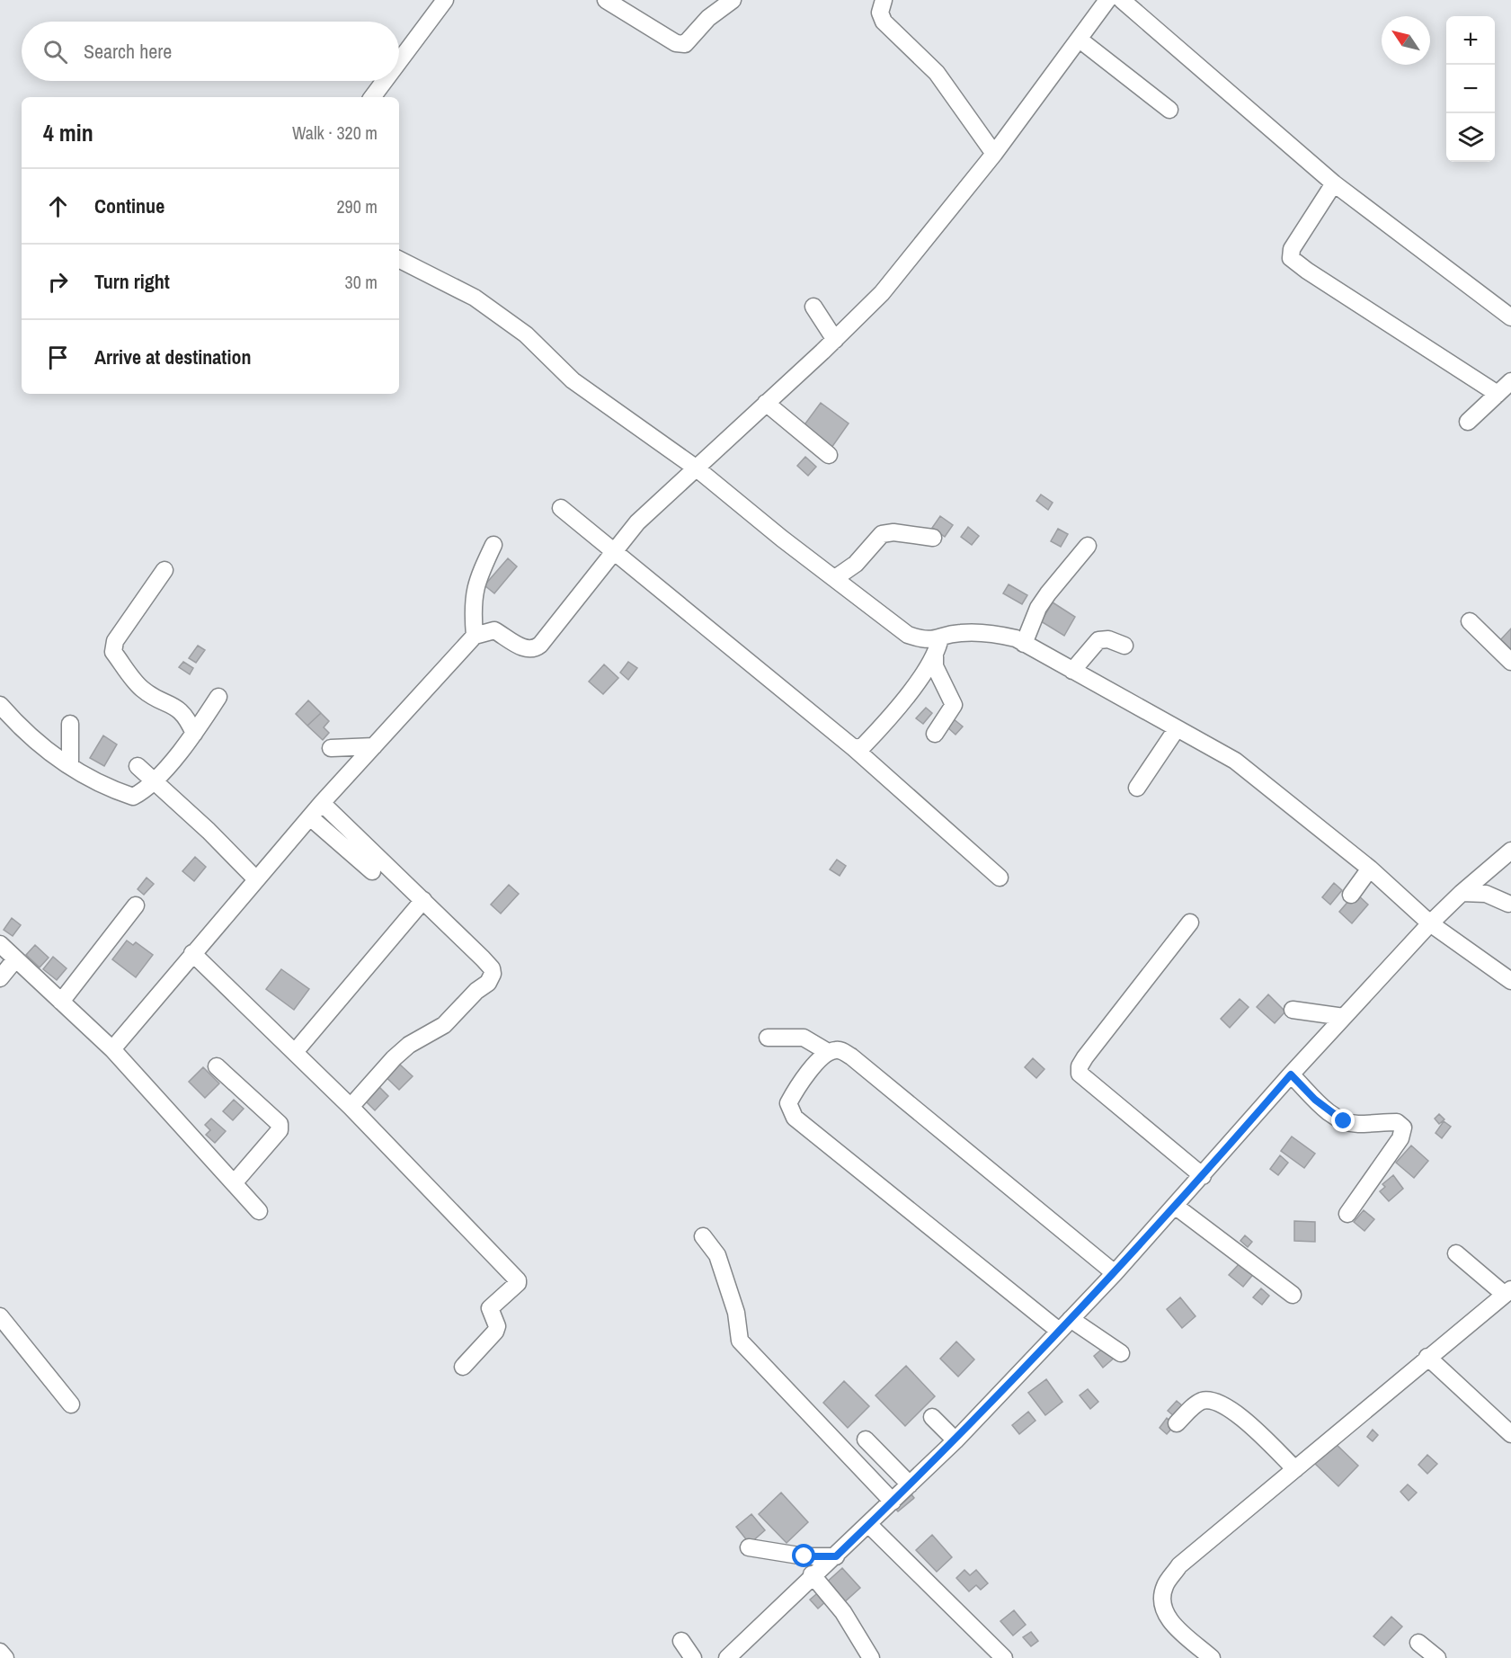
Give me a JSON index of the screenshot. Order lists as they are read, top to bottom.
{
  "north": "top left",
  "page": {
    "map_buttons": ["+", "−"],
    "search": "Search here",
    "heading": ["4 min", "Walk · 320 m"],
    "list": [
      ["Continue", "290 m"],
      ["Turn right", "30 m"],
      "Arrive at destination"
    ]
  }
}
